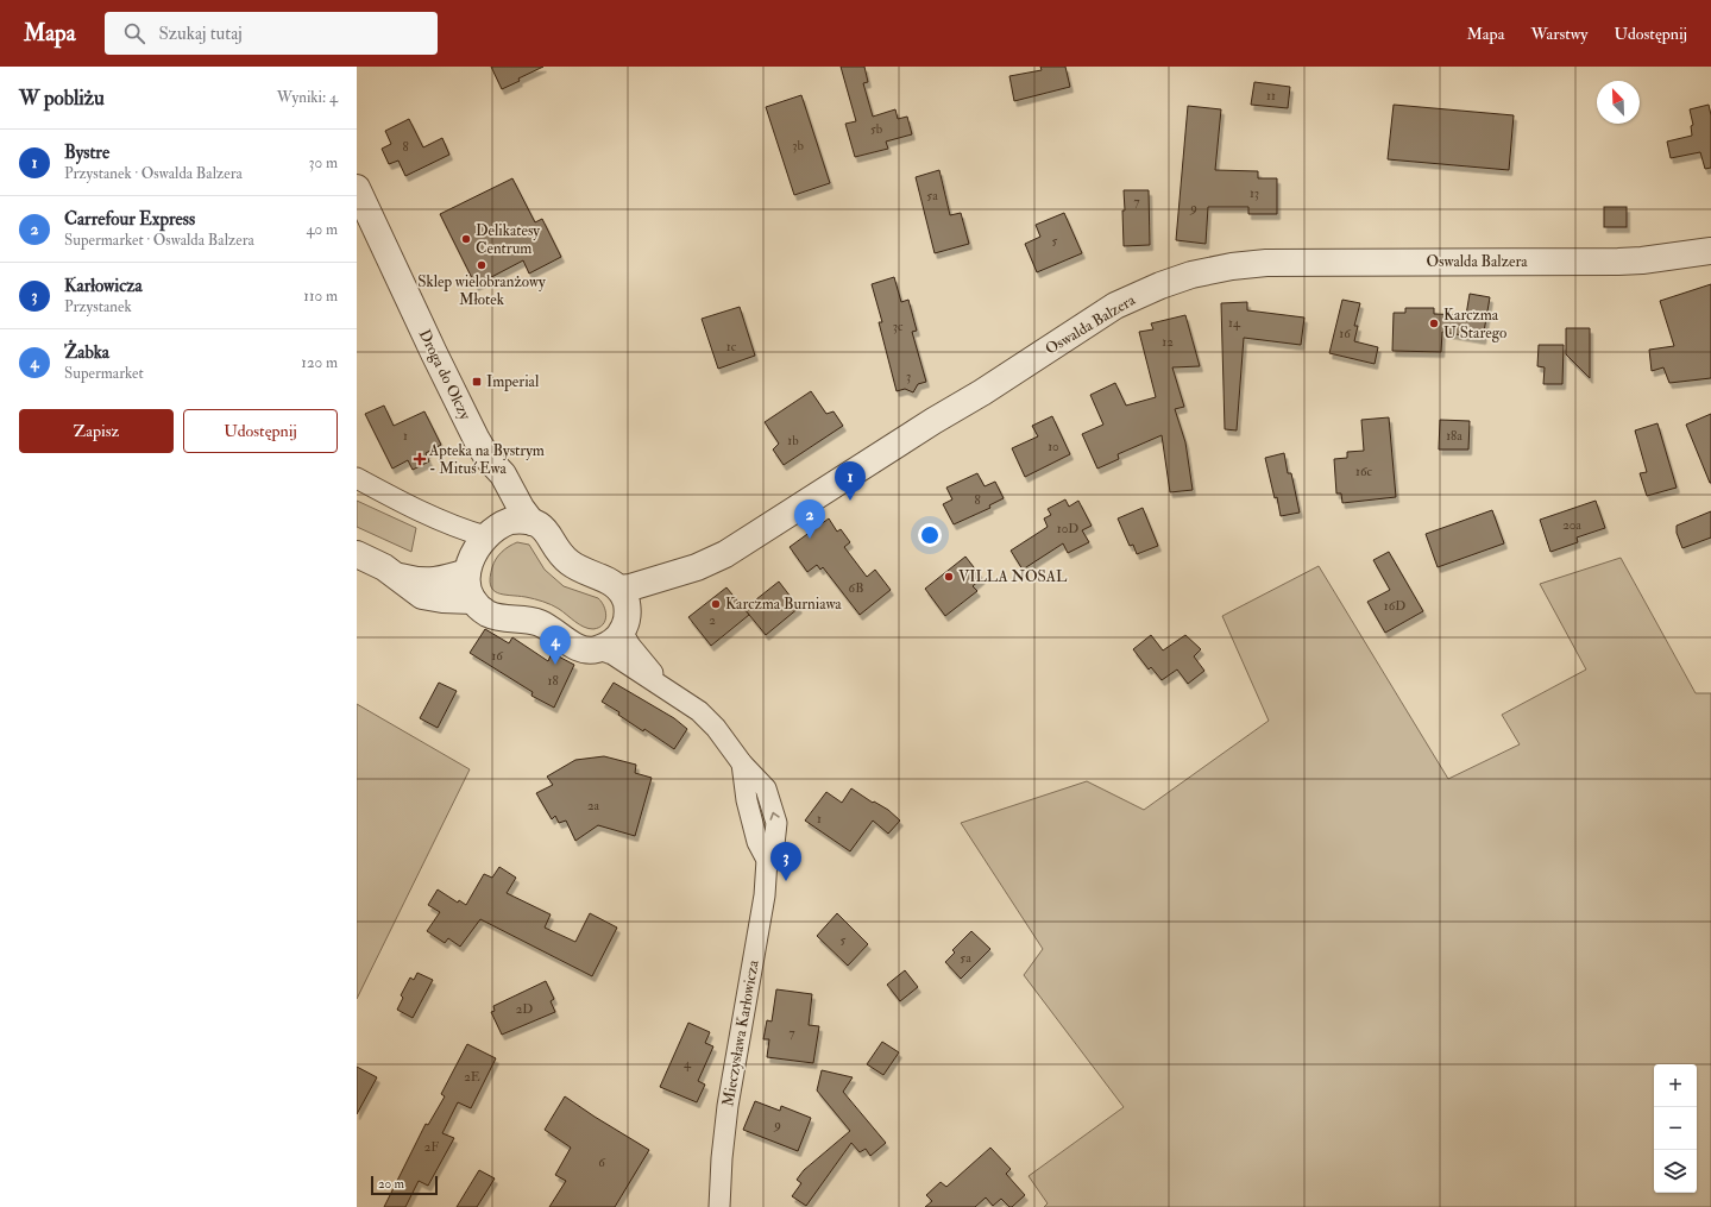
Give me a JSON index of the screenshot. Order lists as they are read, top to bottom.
{
  "streets": {
    "street": ["Oswalda Balzera", "Droga do Olczy", "Mieczysława Karłowicza"]
  },
  "crossings": [
    ["Oswalda Balzera", "Droga do Olczy"],
    ["Oswalda Balzera", "Mieczysława Karłowicza"],
    ["Droga do Olczy", "Mieczysława Karłowicza"]
  ],
  "places": {
    "other": [
      "Delikatesy Centrum",
      "Sklep wielobranżowy Młotek",
      "Karczma U Starego",
      "VILLA NOSAL",
      "Karczma Burniawa"
    ],
    "transit": ["Imperial"],
    "health": ["Apteka na Bystrym - Mituś Ewa"]
  },
  "house_numbers": [
    "11",
    "5b",
    "3b",
    "8",
    "13",
    "5a",
    "7",
    "9",
    "5",
    "14",
    "3c",
    "16",
    "12",
    "1c",
    "3",
    "1",
    "18a",
    "1b",
    "10",
    "16c",
    "8",
    "20a",
    "10D",
    "6B",
    "16D",
    "2",
    "16",
    "18",
    "2a",
    "1",
    "5",
    "5a",
    "2D",
    "7",
    "4",
    "2E",
    "9",
    "2F",
    "6"
  ],
  "scale_bar": "20 m",
  "north": "top left",
  "page": {
    "header": "Mapa",
    "search": "Szukaj tutaj",
    "nav": ["Mapa", "Warstwy", "Udostępnij"],
    "heading": ["W pobliżu", "Wyniki: 4"],
    "list": [
      {
        "mark": "1",
        "name": "Bystre",
        "note": "Przystanek · Oswalda Balzera",
        "value": "30 m"
      },
      {
        "mark": "2",
        "name": "Carrefour Express",
        "note": "Supermarket · Oswalda Balzera",
        "value": "40 m"
      },
      {
        "mark": "3",
        "name": "Karłowicza",
        "note": "Przystanek",
        "value": "110 m"
      },
      {
        "mark": "4",
        "name": "Żabka",
        "note": "Supermarket",
        "value": "120 m"
      }
    ],
    "buttons": ["Zapisz", "Udostępnij"],
    "pins": [
      "1",
      "2",
      "4",
      "3"
    ],
    "map_buttons": ["+", "−"],
    "scale": "20 m"
  }
}
